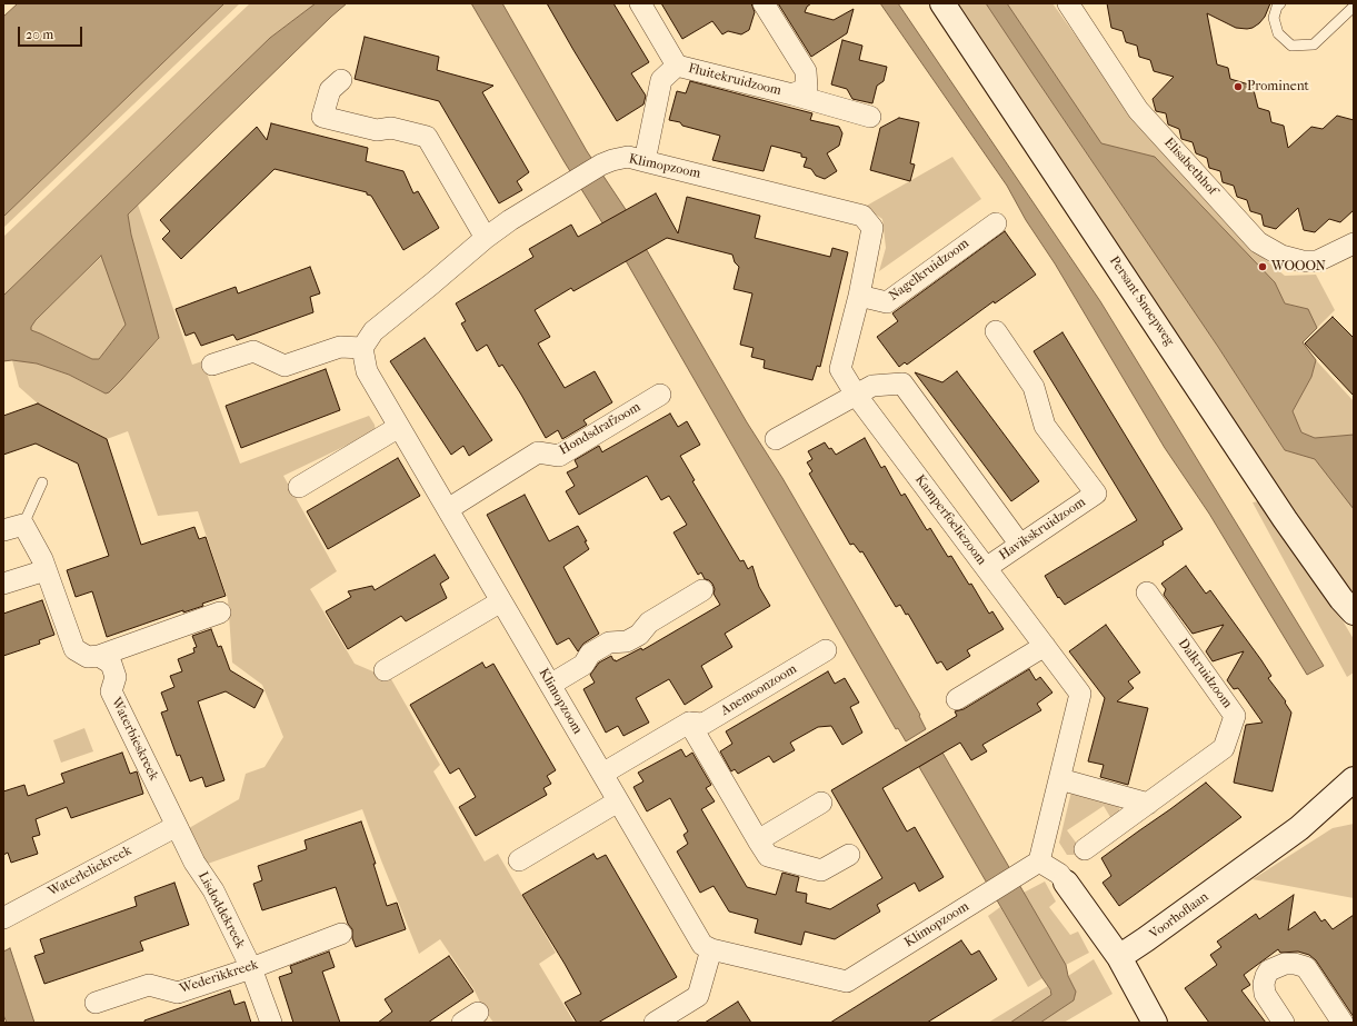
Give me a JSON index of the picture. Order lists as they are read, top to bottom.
{
  "streets": {
    "main road": ["Persant Snoepweg", "Voorhoflaan"],
    "street": [
      "Fluitekruidzoom",
      "Klimopzoom",
      "Elisabethhof",
      "Nagelkruidzoom",
      "Hondsdrafzoom",
      "Kamperfoeliezoom",
      "Havikskruidzoom",
      "Dalkruidzoom",
      "Anemoonzoom",
      "Waterbieskreek",
      "Waterleliekreek",
      "Lisdoddekreek",
      "Wederikkreek"
    ]
  },
  "crossings": [
    ["Fluitekruidzoom", "Klimopzoom"],
    ["Klimopzoom", "Nagelkruidzoom"],
    ["Klimopzoom", "Hondsdrafzoom"],
    ["Klimopzoom", "Kamperfoeliezoom"],
    ["Klimopzoom", "Anemoonzoom"],
    ["Nagelkruidzoom", "Kamperfoeliezoom"],
    ["Kamperfoeliezoom", "Havikskruidzoom"],
    ["Waterbieskreek", "Waterleliekreek"],
    ["Waterbieskreek", "Lisdoddekreek"],
    ["Waterleliekreek", "Lisdoddekreek"],
    ["Lisdoddekreek", "Wederikkreek"]
  ],
  "places": ["Prominent", "WOOON"],
  "scale_bar": "20 m"
}
